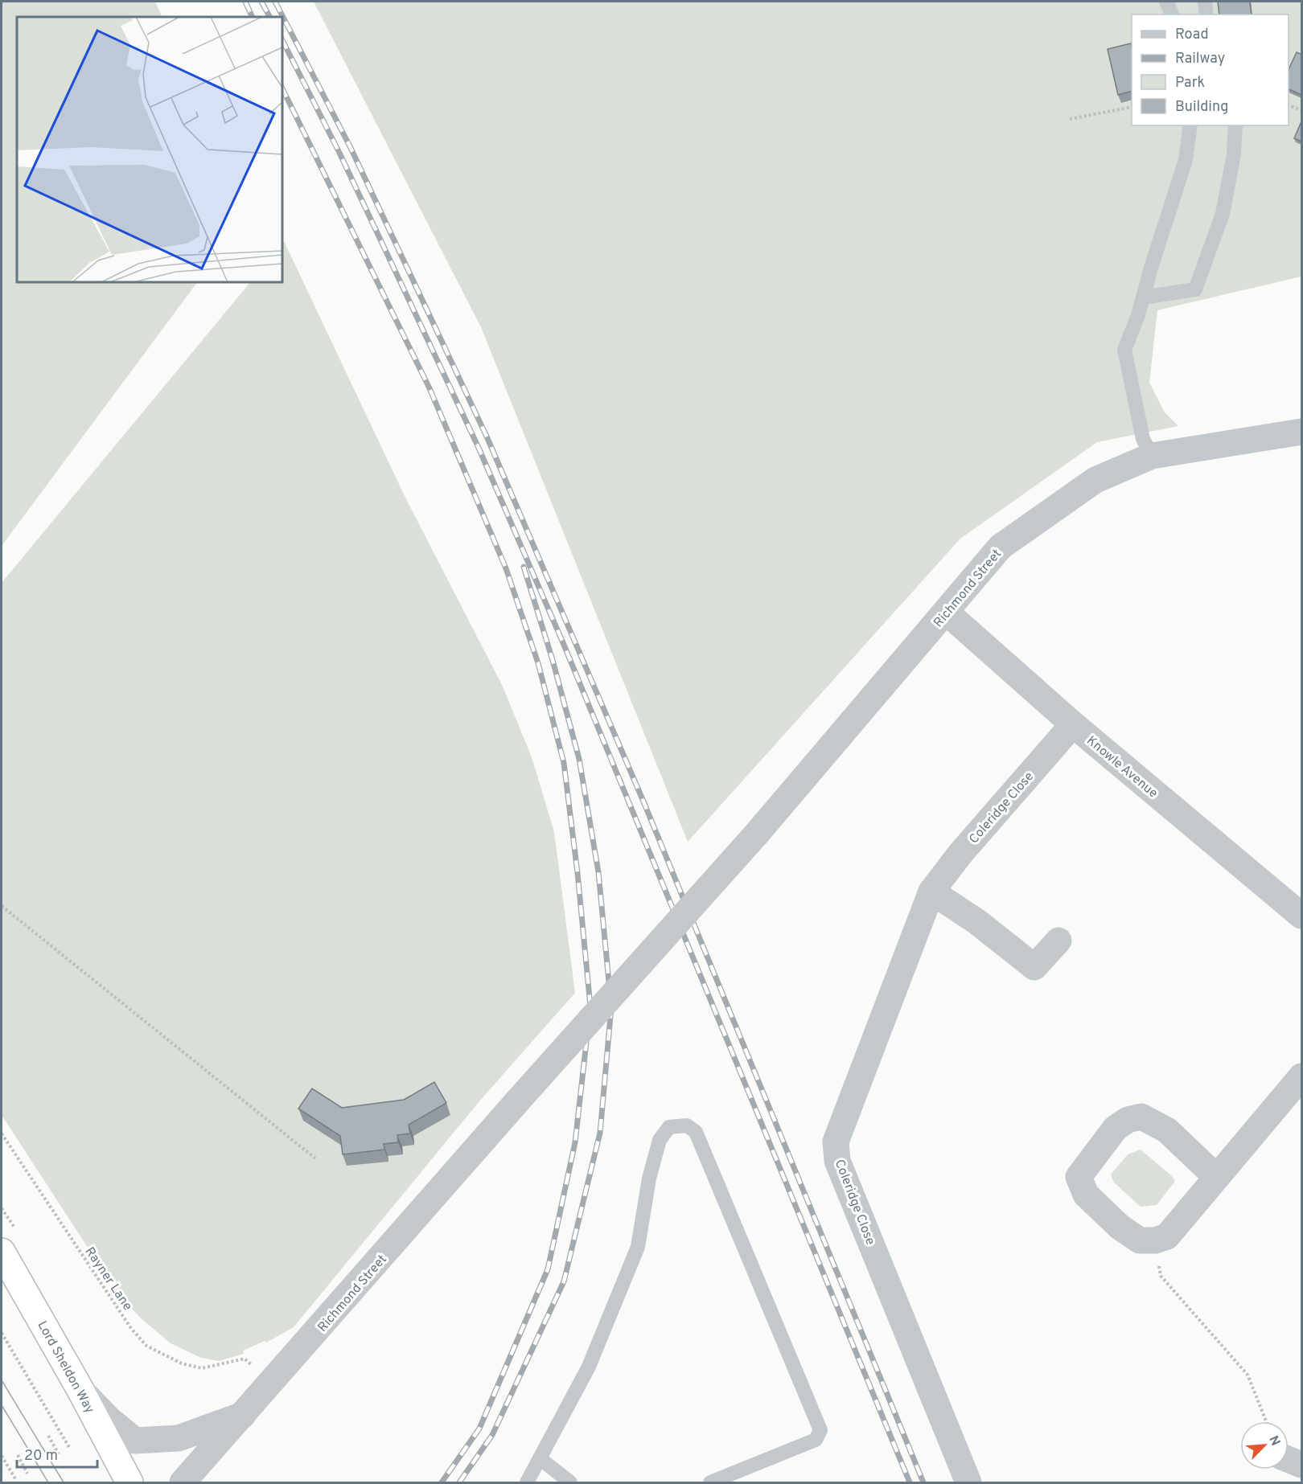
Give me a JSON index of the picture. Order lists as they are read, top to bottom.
{
  "streets": {
    "highway": ["Lord Sheldon Way"],
    "street": ["Richmond Street", "Knowle Avenue", "Coleridge Close"],
    "path": ["Rayner Lane"]
  },
  "crossings": [
    ["Richmond Street", "Knowle Avenue"],
    ["Knowle Avenue", "Coleridge Close"]
  ],
  "legend": [
    "Road",
    "Railway",
    "Park",
    "Building"
  ],
  "scale_bar": "20 m",
  "north": "top right"
}
